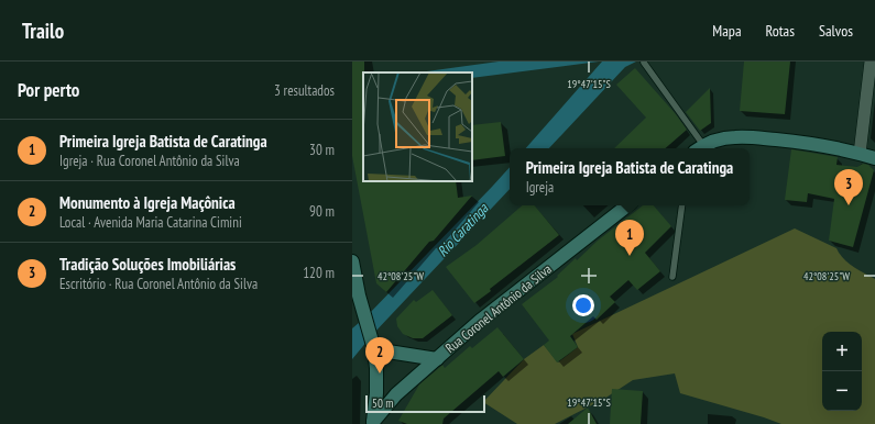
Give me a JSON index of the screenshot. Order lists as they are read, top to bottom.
{
  "streets": {
    "main road": ["Rua Coronel Antônio da Silva"]
  },
  "water": ["Rio Caratinga"],
  "scale_bar": "50 m",
  "page": {
    "header": "Trailo",
    "nav": ["Mapa", "Rotas", "Salvos"],
    "heading": ["Por perto", "3 resultados"],
    "list": [
      {
        "mark": "1",
        "name": "Primeira Igreja Batista de Caratinga",
        "note": "Igreja · Rua Coronel Antônio da Silva",
        "value": "30 m"
      },
      {
        "mark": "2",
        "name": "Monumento à Igreja Maçônica",
        "note": "Local · Avenida Maria Catarina Cimini",
        "value": "90 m"
      },
      {
        "mark": "3",
        "name": "Tradição Soluções Imobiliárias",
        "note": "Escritório · Rua Coronel Antônio da Silva",
        "value": "120 m"
      }
    ],
    "popup": ["Primeira Igreja Batista de Caratinga", "Igreja"],
    "pins": ["3", "1", "2"],
    "map_buttons": ["+", "−"],
    "scale": "50 m"
  },
  "coordinates": ["19°47'15\"S", "42°08'25\"W"]
}
